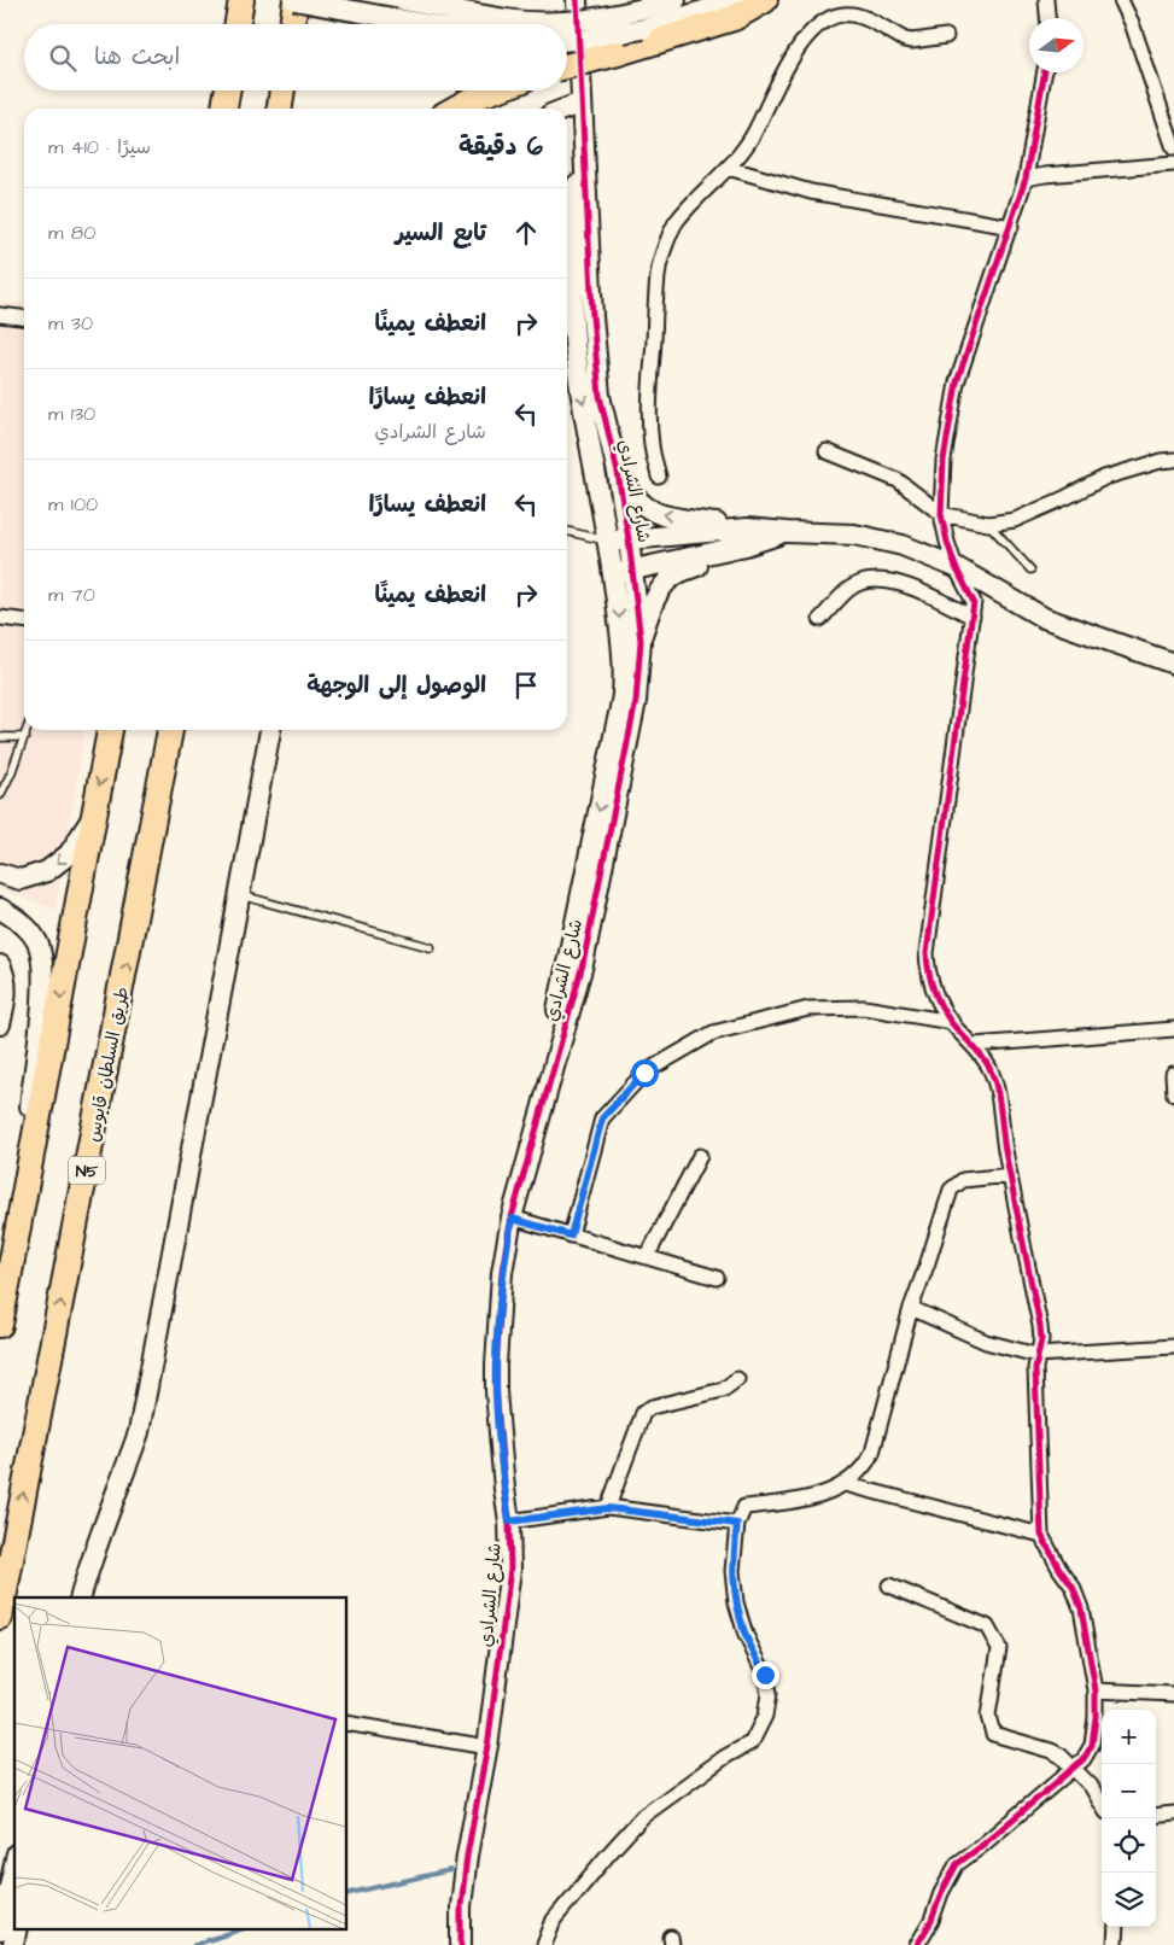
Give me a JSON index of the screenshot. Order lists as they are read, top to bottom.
{
  "streets": {
    "highway": ["طريق السلطان قابوس", "N5"],
    "street": ["شارع الشرادي"]
  },
  "north": "right",
  "page": {
    "search": "ابحث هنا",
    "heading": ["6 دقيقة", "سيرًا · 410 m"],
    "list": [
      ["تابع السير", "80 m"],
      ["انعطف يمينًا", "30 m"],
      ["انعطف يسارًا", "شارع الشرادي", "130 m"],
      ["انعطف يسارًا", "100 m"],
      ["انعطف يمينًا", "70 m"],
      "الوصول إلى الوجهة"
    ],
    "map_buttons": ["+", "−"]
  }
}
